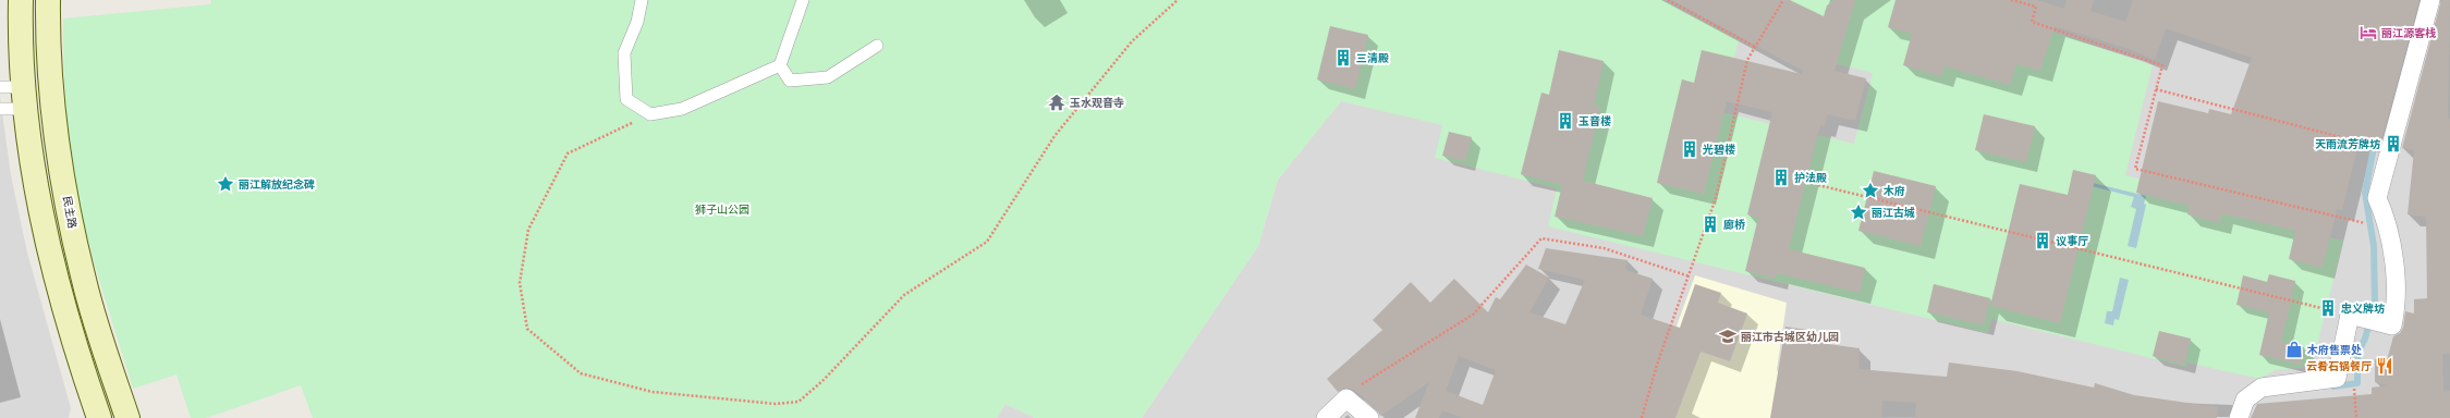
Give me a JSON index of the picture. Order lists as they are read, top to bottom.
{
  "streets": {
    "main road": ["民主路"]
  },
  "parks": ["狮子山公园"],
  "places": {
    "hotel": ["丽江源客栈"],
    "building": [
      "三清殿",
      "玉音楼",
      "天雨流芳牌坊",
      "光碧楼",
      "护法殿",
      "廊桥",
      "议事厅",
      "忠义牌坊"
    ],
    "temple": ["玉水观音寺"],
    "place": ["丽江解放纪念碑", "木府", "丽江古城"],
    "school or university": ["丽江市古城区幼儿园"],
    "shop": ["木府售票处"],
    "restaurant": ["云肴石锅餐厅"]
  }
}
